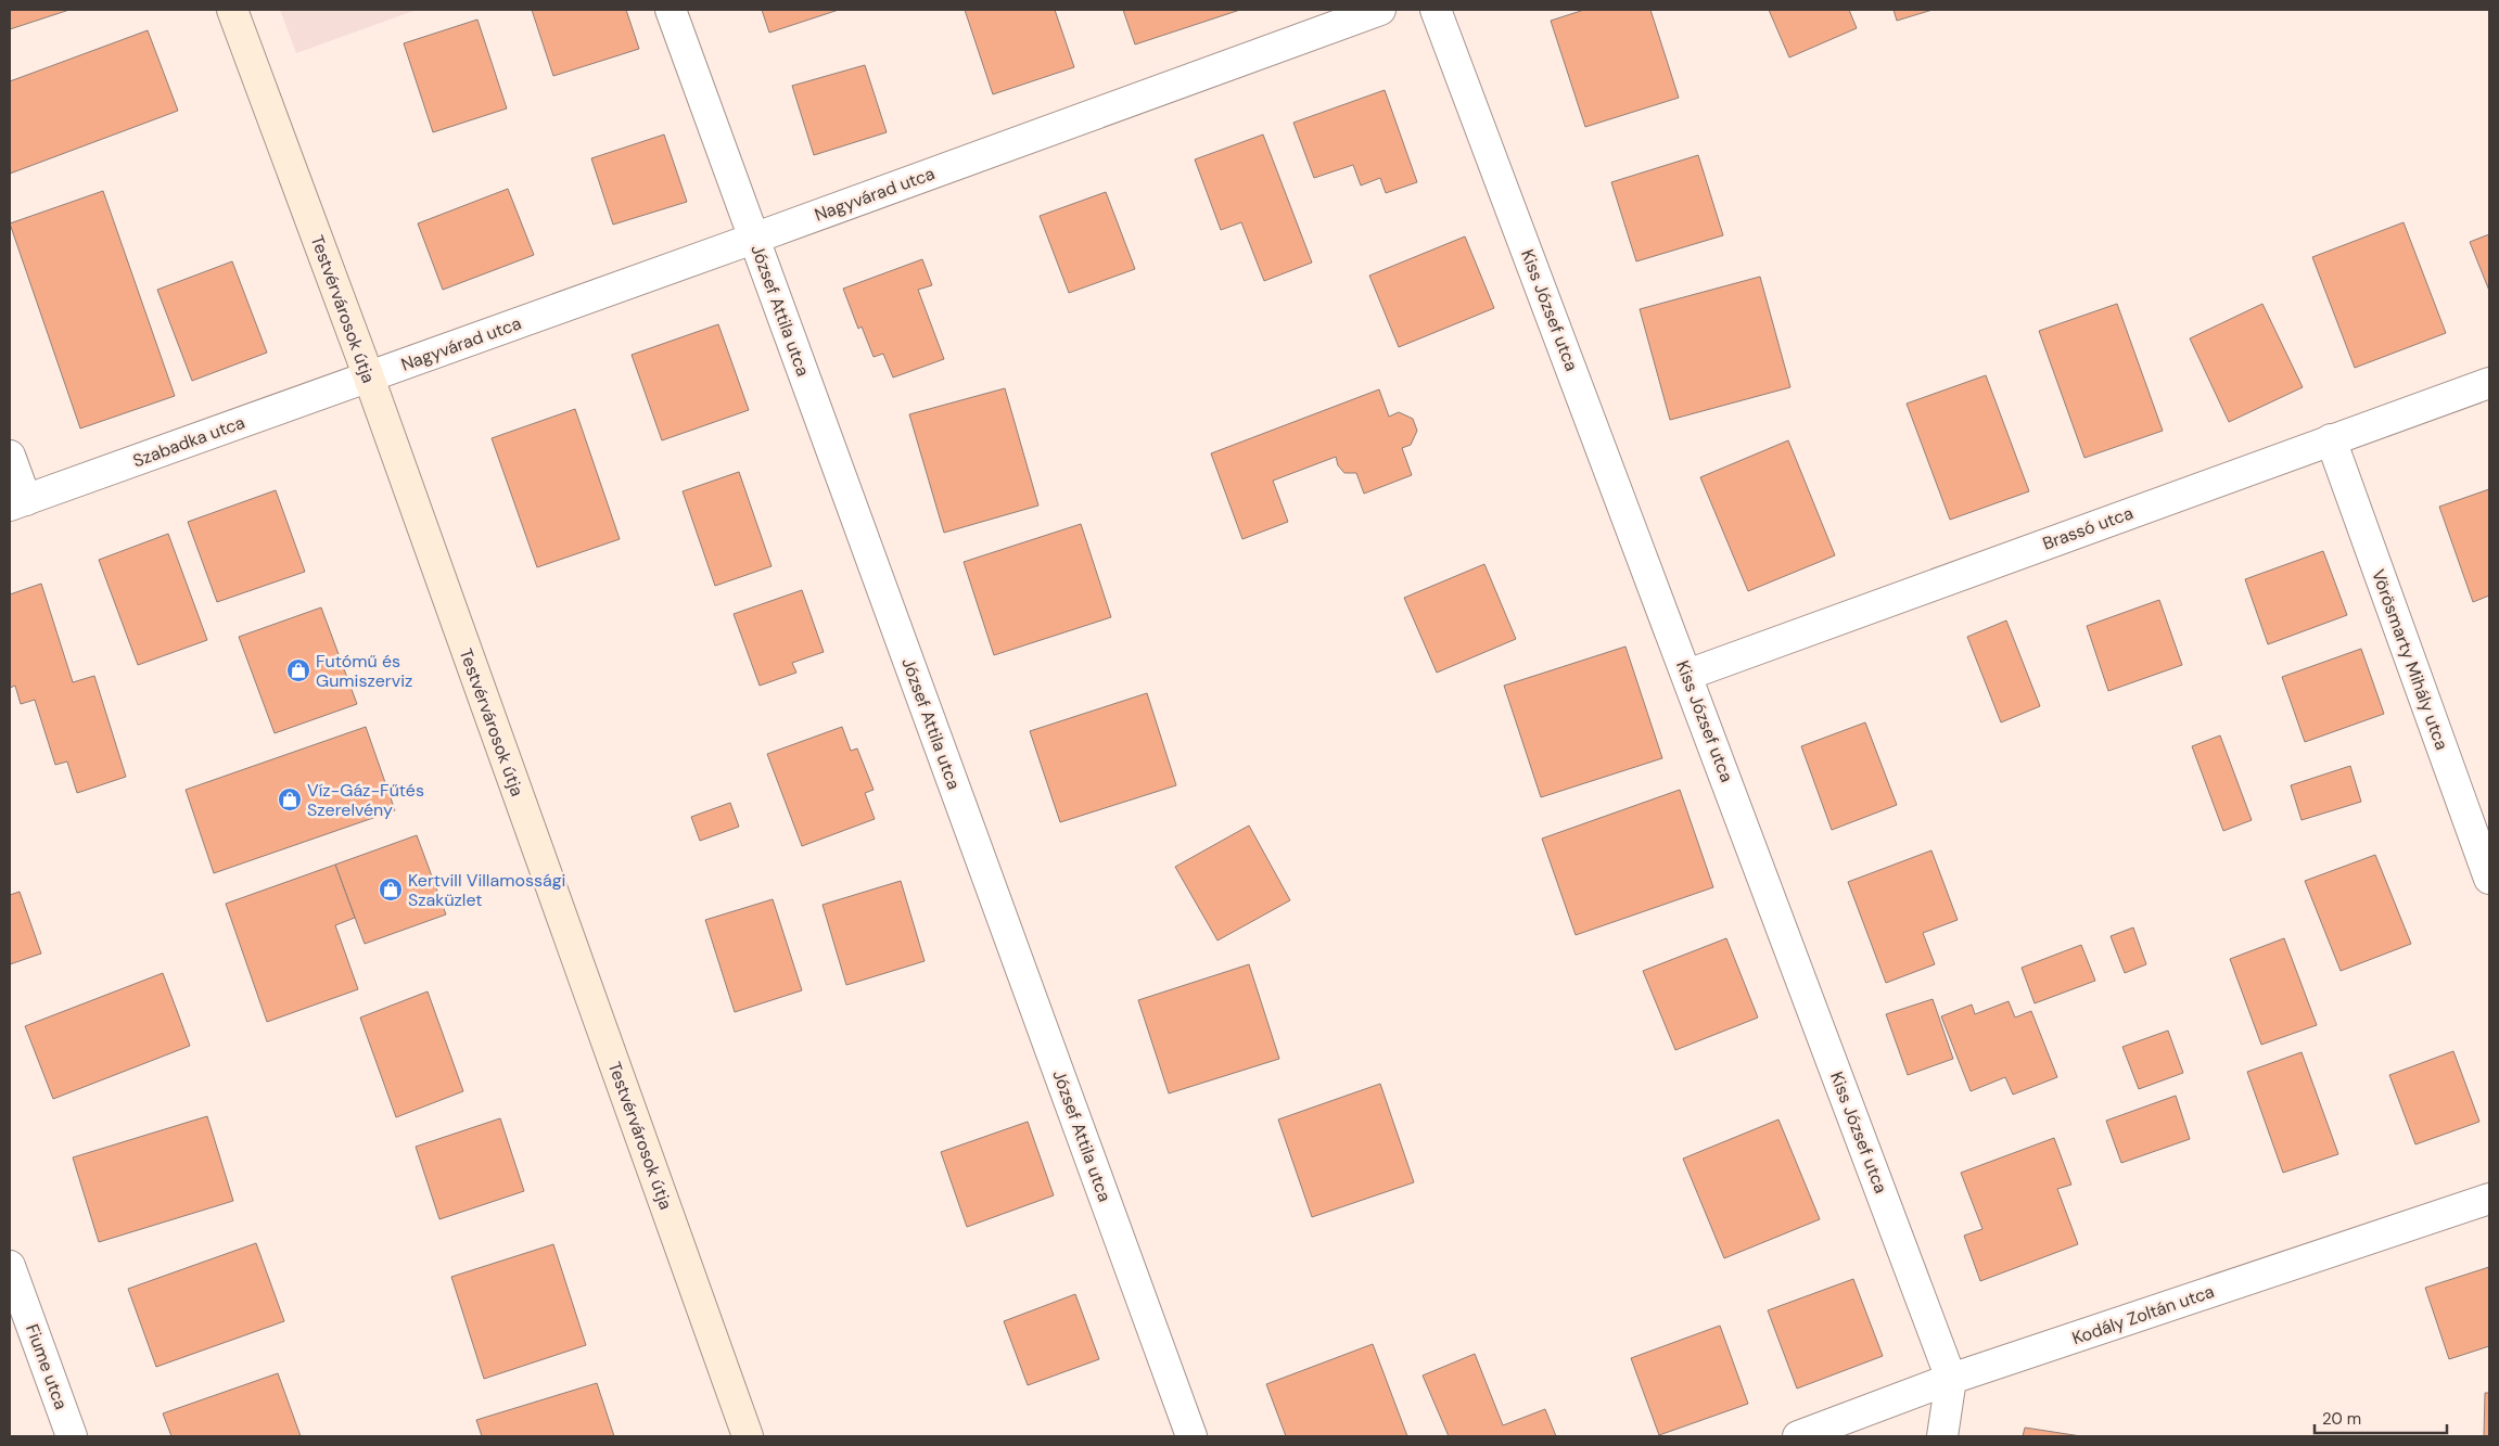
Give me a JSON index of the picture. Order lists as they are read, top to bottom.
{
  "streets": {
    "street": [
      "Nagyvárad utca",
      "Testvérvárosok útja",
      "József Attila utca",
      "Kiss József utca",
      "Szabadka utca",
      "Brassó utca",
      "Vörösmarty Mihály utca",
      "Kodály Zoltán utca",
      "Fiume utca"
    ]
  },
  "crossings": [
    ["Nagyvárad utca", "Testvérvárosok útja"],
    ["Nagyvárad utca", "József Attila utca"],
    ["Nagyvárad utca", "Szabadka utca"],
    ["Testvérvárosok útja", "Szabadka utca"],
    ["Kiss József utca", "Brassó utca"],
    ["Kiss József utca", "Kodály Zoltán utca"],
    ["Brassó utca", "Vörösmarty Mihály utca"]
  ],
  "places": {
    "shop": ["Futómű és Gumiszerviz", "Víz-Gáz-Fűtés Szerelvény", "Kertvill Villamossági Szaküzlet"]
  },
  "scale_bar": "20 m"
}
